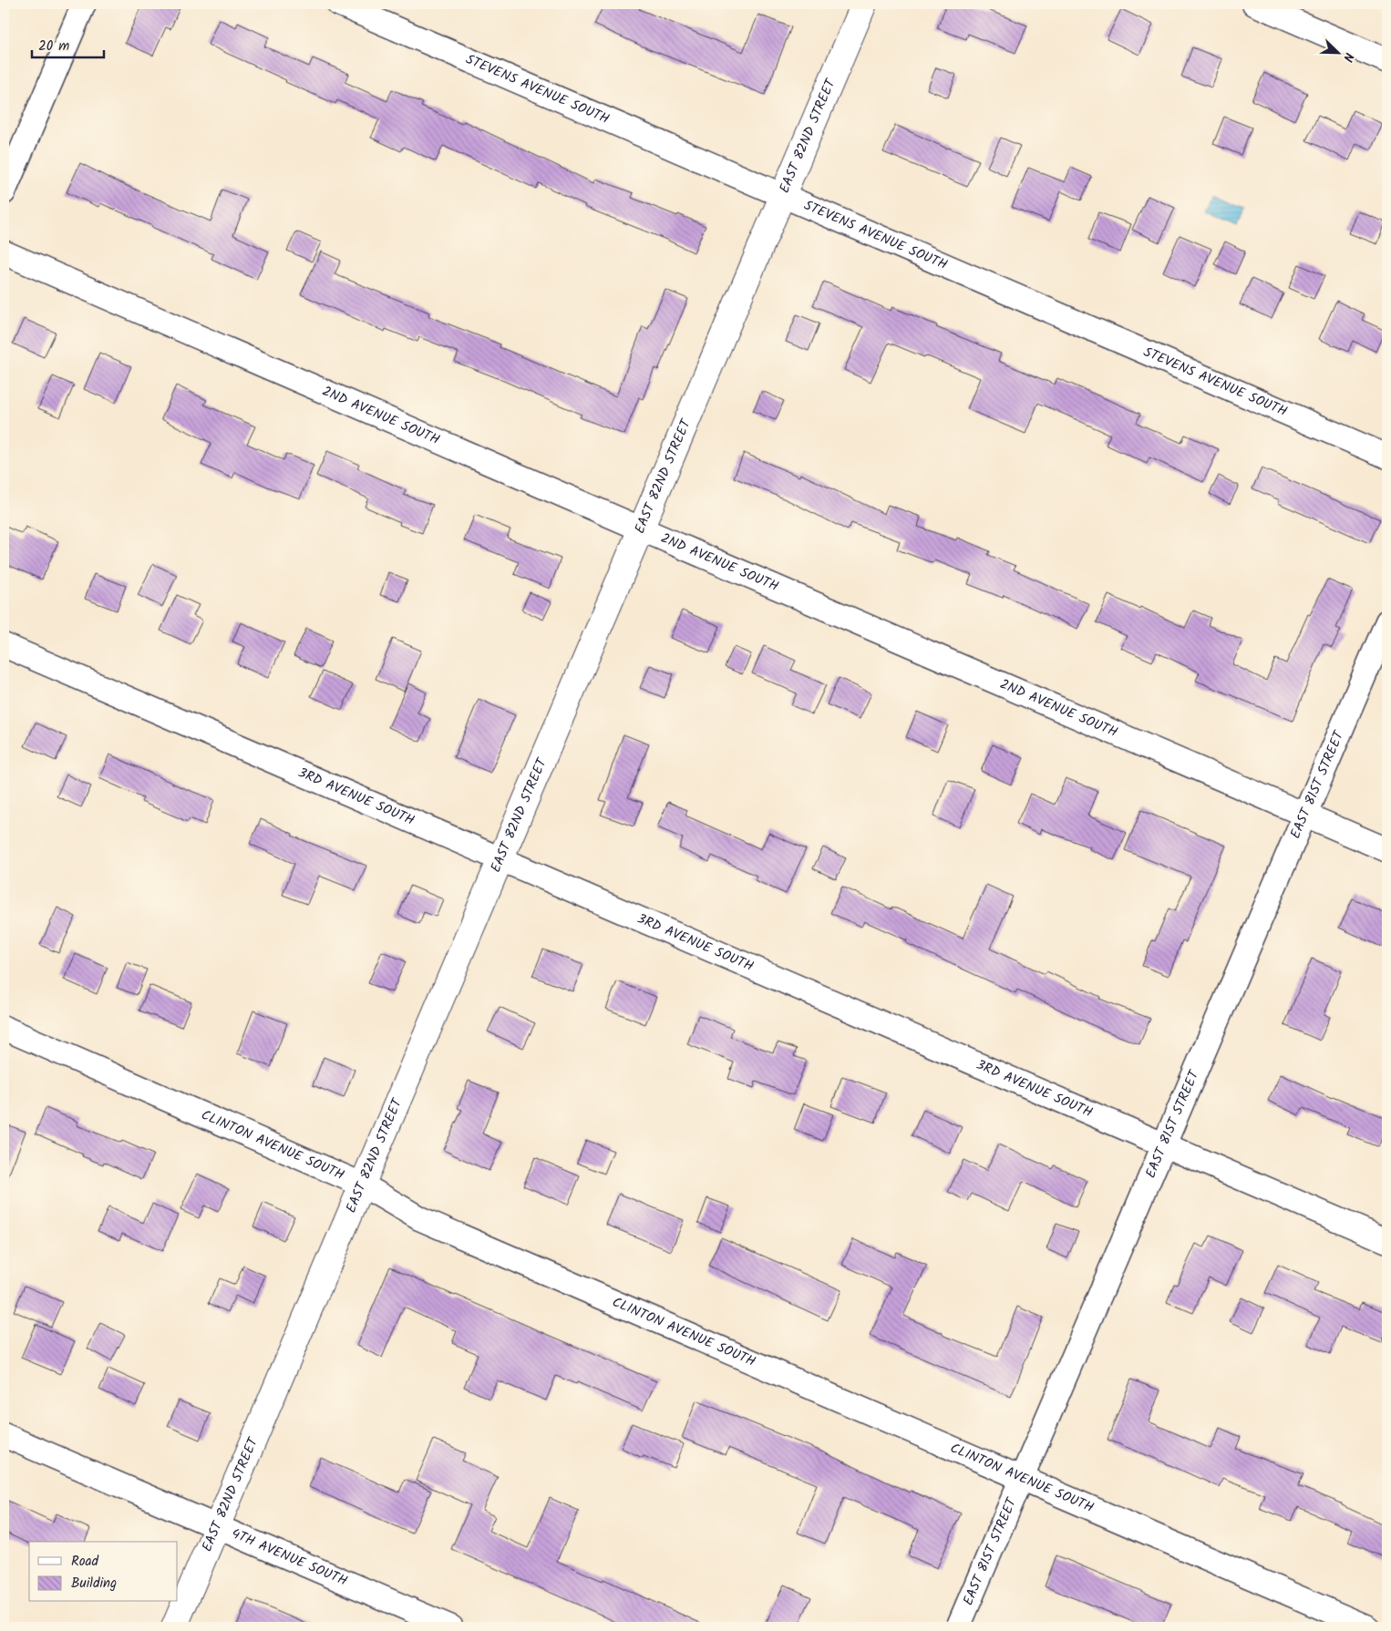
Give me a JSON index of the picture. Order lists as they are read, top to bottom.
{
  "streets": {
    "street": [
      "STEVENS AVENUE SOUTH",
      "EAST 82ND STREET",
      "2ND AVENUE SOUTH",
      "EAST 81ST STREET",
      "3RD AVENUE SOUTH",
      "CLINTON AVENUE SOUTH",
      "4TH AVENUE SOUTH"
    ]
  },
  "crossings": [
    ["STEVENS AVENUE SOUTH", "EAST 82ND STREET"],
    ["EAST 82ND STREET", "2ND AVENUE SOUTH"],
    ["EAST 82ND STREET", "3RD AVENUE SOUTH"],
    ["EAST 82ND STREET", "CLINTON AVENUE SOUTH"],
    ["EAST 82ND STREET", "4TH AVENUE SOUTH"],
    ["2ND AVENUE SOUTH", "EAST 81ST STREET"],
    ["EAST 81ST STREET", "3RD AVENUE SOUTH"],
    ["EAST 81ST STREET", "CLINTON AVENUE SOUTH"]
  ],
  "legend": ["Road", "Building"],
  "scale_bar": "20 m",
  "north": "bottom right"
}
